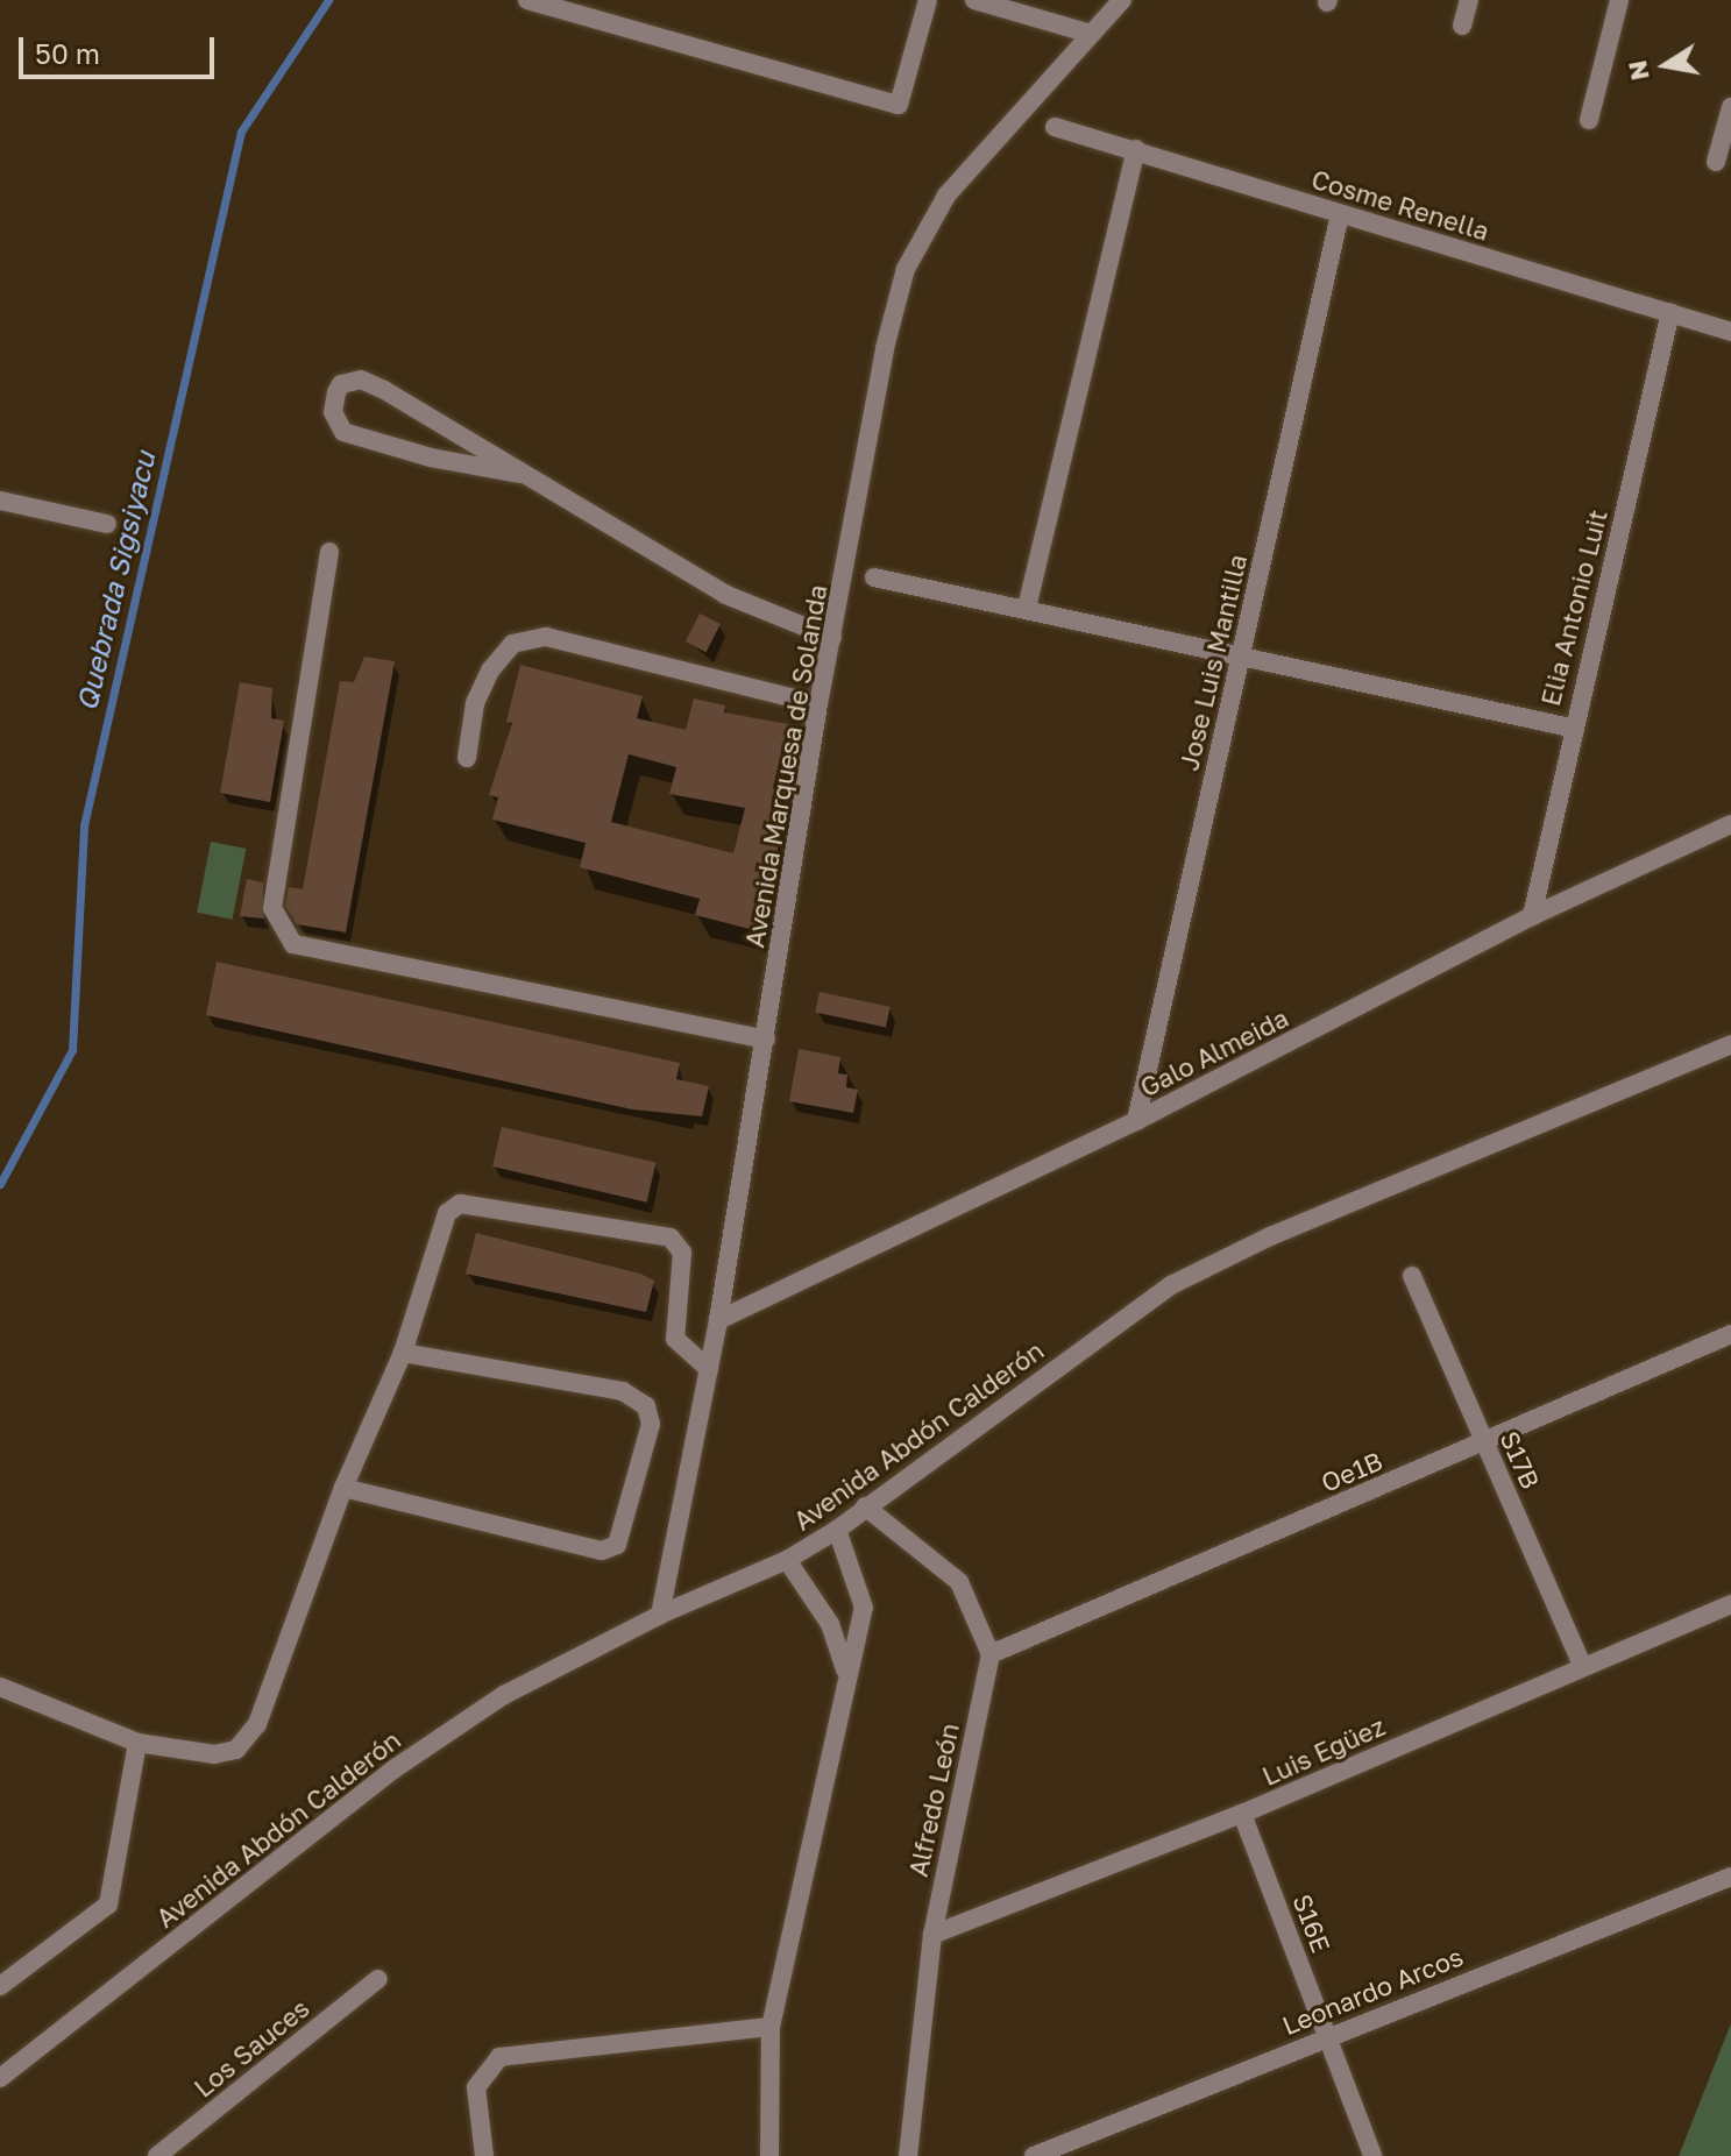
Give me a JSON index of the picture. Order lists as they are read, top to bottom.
{
  "streets": {
    "street": [
      "Cosme Renella",
      "Elia Antonio Luit",
      "Jose Luis Mantilla",
      "Avenida Marquesa de Solanda",
      "Galo Almeida",
      "Avenida Abdón Calderón",
      "S17B",
      "Oe1B",
      "Luis Egüez",
      "Alfredo León",
      "S16E",
      "Leonardo Arcos",
      "Los Sauces"
    ]
  },
  "crossings": [
    ["Cosme Renella", "Elia Antonio Luit"],
    ["Cosme Renella", "Jose Luis Mantilla"],
    ["Elia Antonio Luit", "Galo Almeida"],
    ["Jose Luis Mantilla", "Galo Almeida"],
    ["Avenida Marquesa de Solanda", "Galo Almeida"],
    ["Avenida Marquesa de Solanda", "Avenida Abdón Calderón"],
    ["S17B", "Oe1B"],
    ["S17B", "Luis Egüez"],
    ["Oe1B", "Alfredo León"],
    ["Luis Egüez", "Alfredo León"],
    ["Luis Egüez", "S16E"],
    ["S16E", "Leonardo Arcos"]
  ],
  "water": ["Quebrada Sigsiyacu"],
  "scale_bar": "50 m",
  "north": "left"
}
